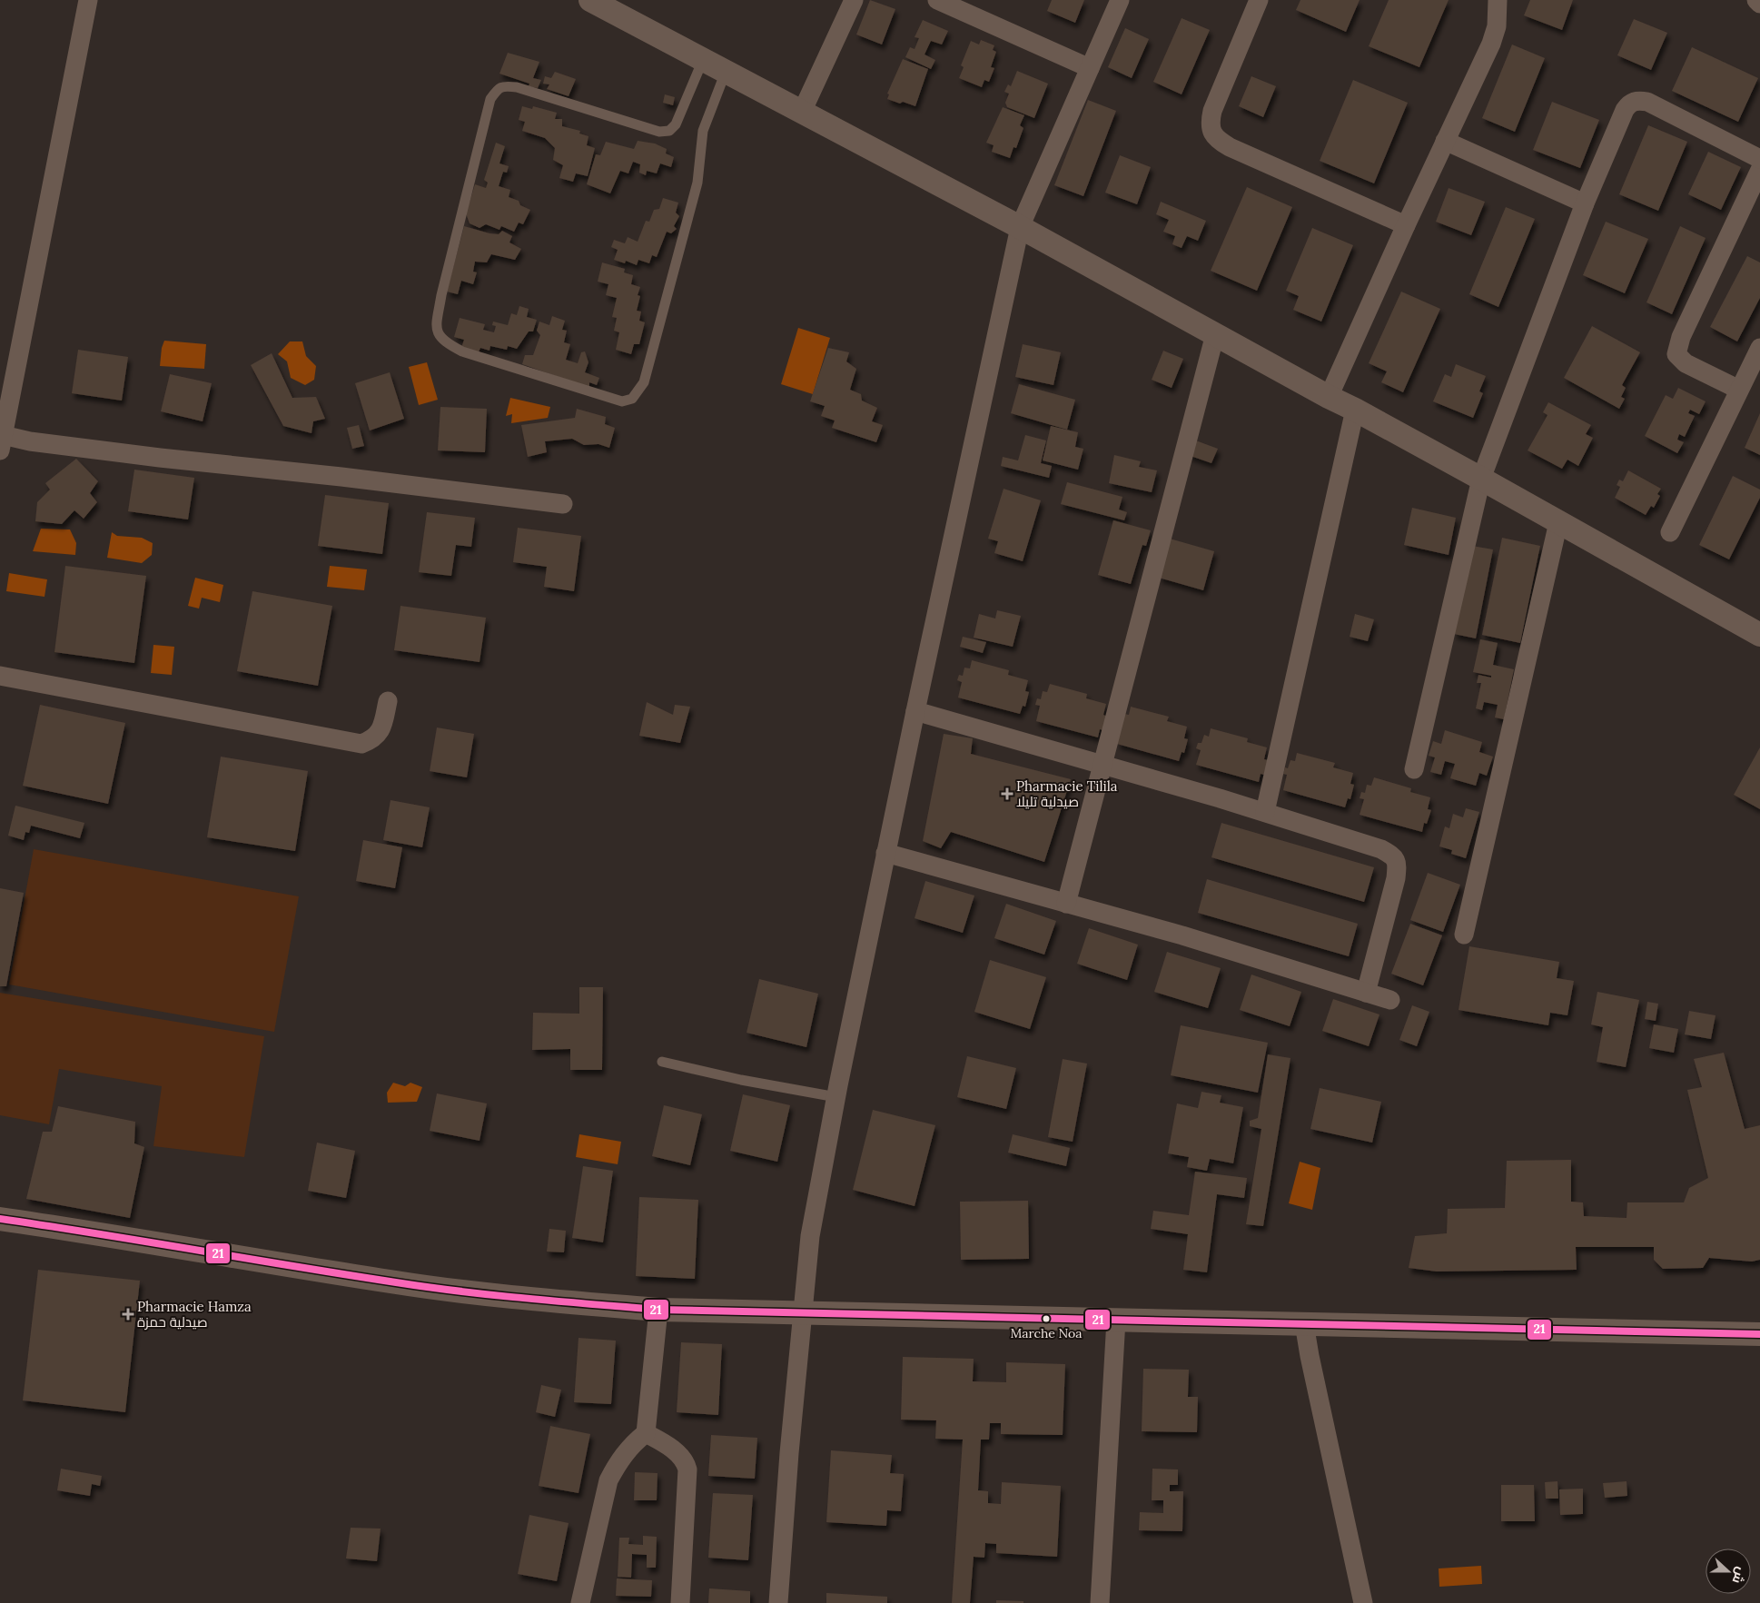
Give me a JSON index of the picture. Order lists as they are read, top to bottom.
{
  "places": {
    "health": ["Pharmacie Tilila صيدلية تليلا", "Pharmacie Hamza صيدلية حمزة"],
    "other": ["Marche Noa"]
  },
  "lines": ["transit line 21"],
  "north": "right"
}
